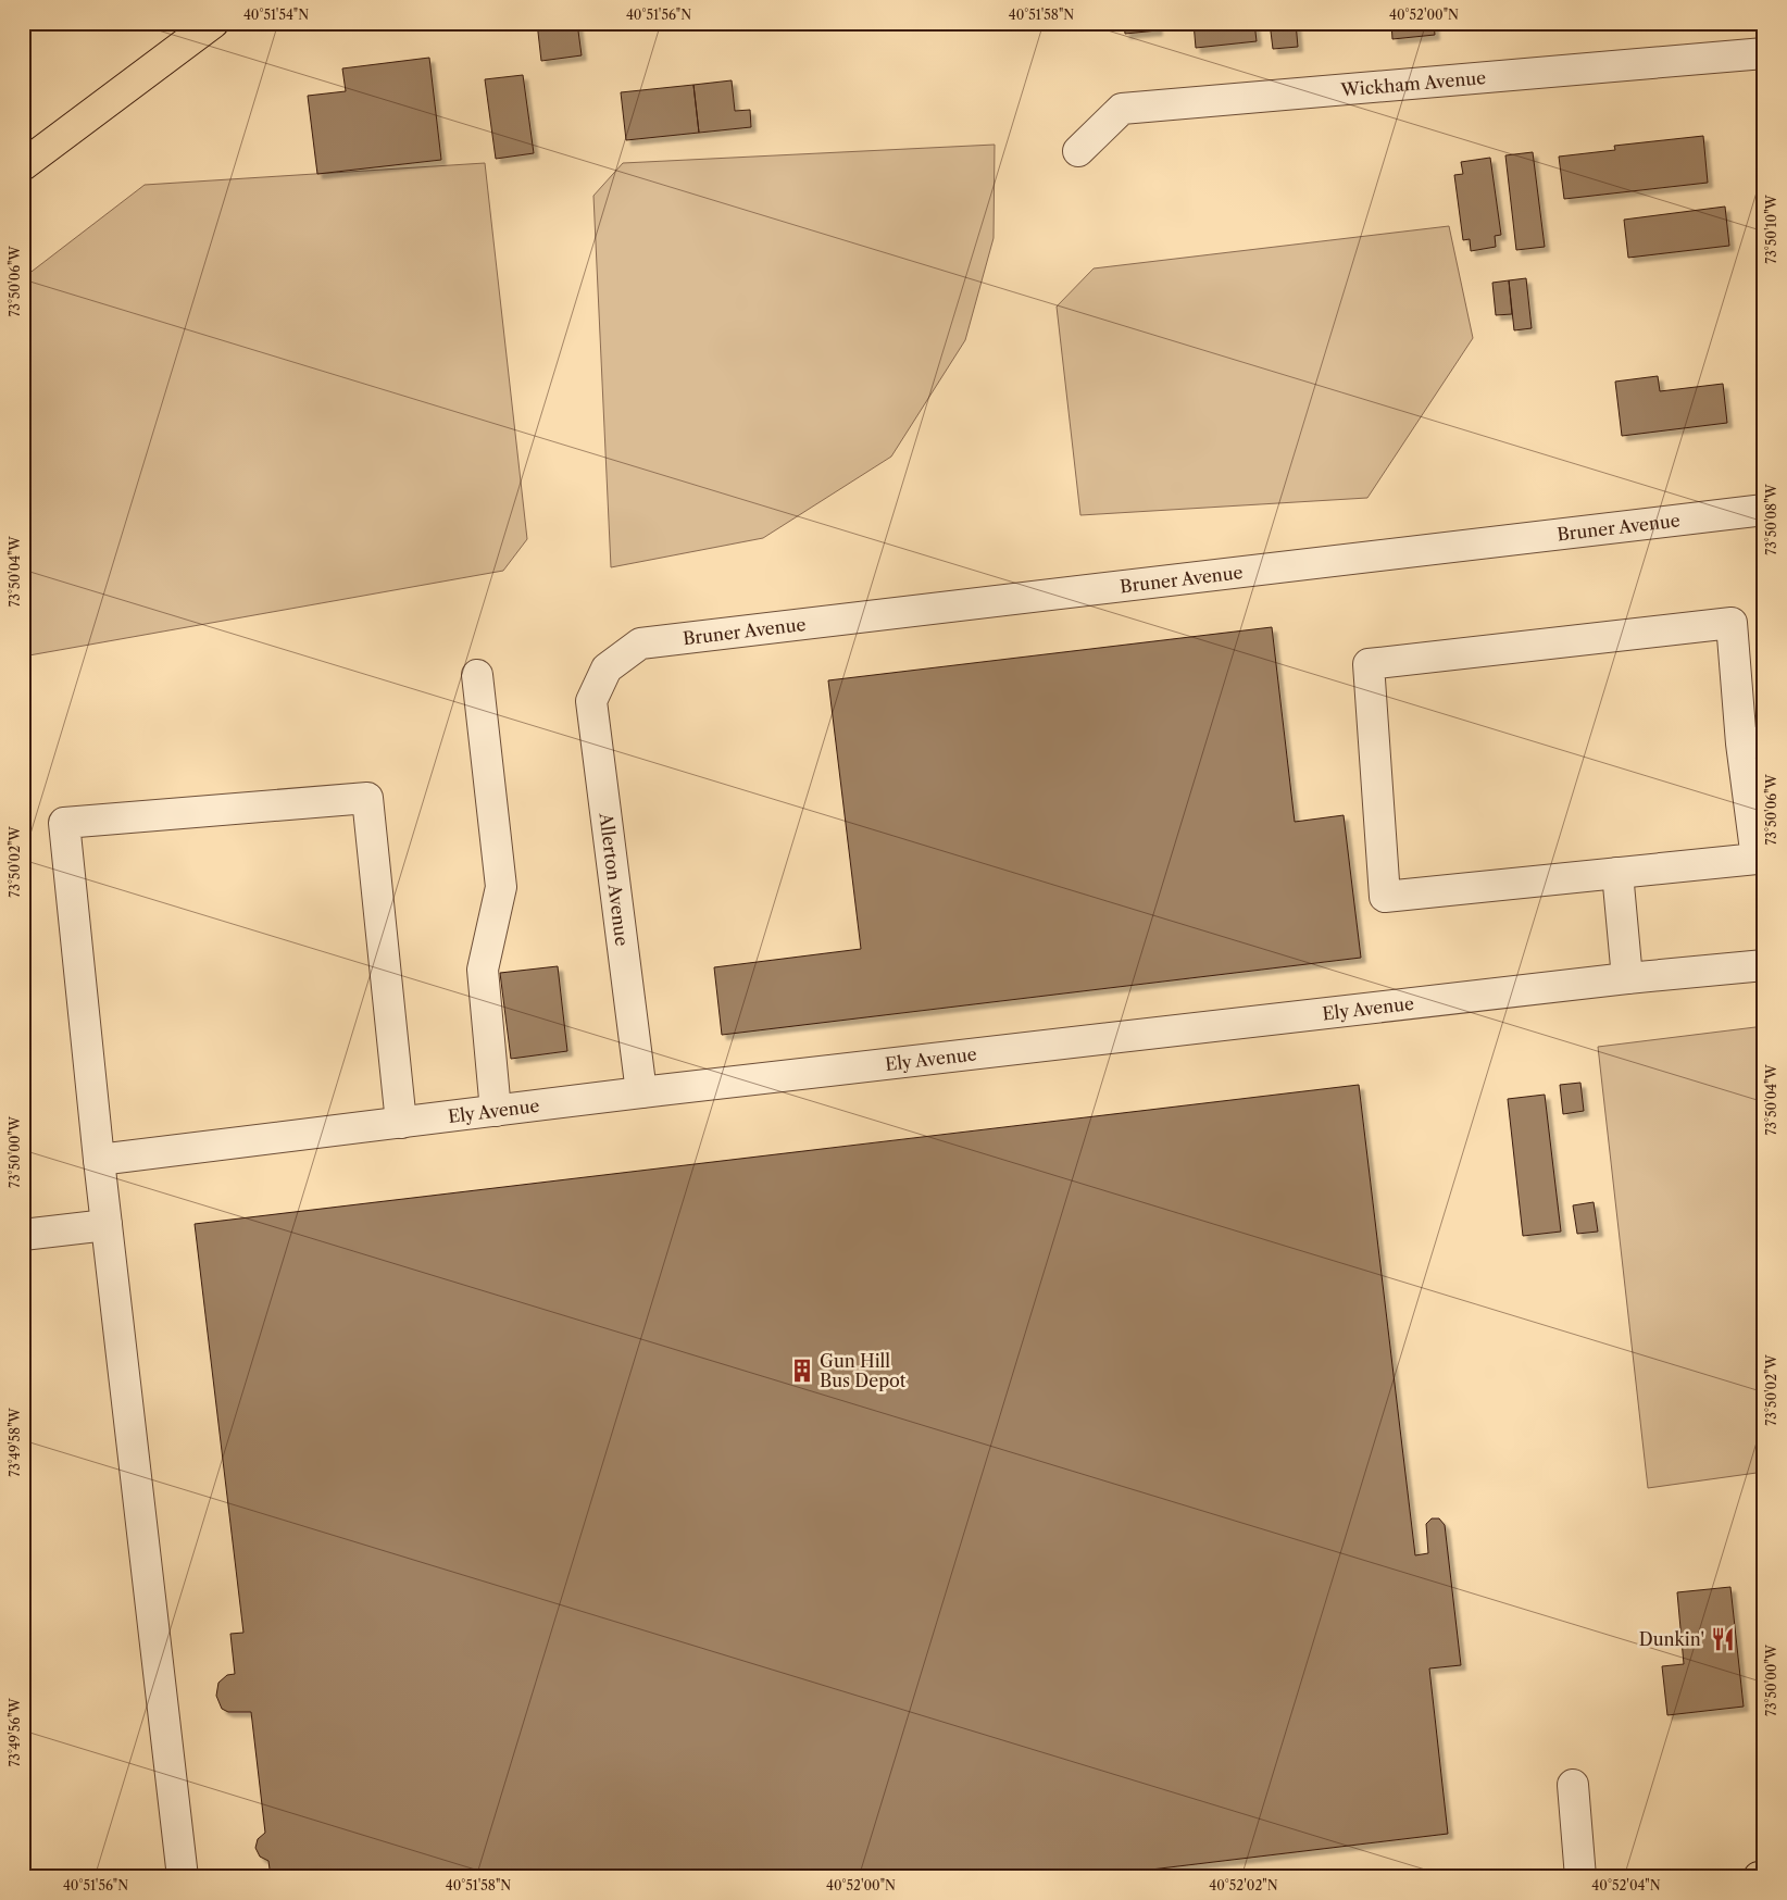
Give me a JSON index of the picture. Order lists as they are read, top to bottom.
{
  "streets": {
    "street": [
      "Wickham Avenue",
      "Bruner Avenue",
      "Allerton Avenue",
      "Ely Avenue"
    ]
  },
  "crossings": [
    ["Bruner Avenue", "Allerton Avenue"],
    ["Allerton Avenue", "Ely Avenue"]
  ],
  "places": {
    "building": ["Gun Hill Bus Depot"],
    "restaurant": ["Dunkin'"]
  },
  "coordinates": [
    "40°51'54\"N",
    "40°51'56\"N",
    "40°51'58\"N",
    "40°52'00\"N",
    "73°50'10\"W",
    "73°50'06\"W",
    "73°50'08\"W",
    "73°50'04\"W",
    "73°50'02\"W",
    "73°50'00\"W",
    "73°49'58\"W",
    "73°49'56\"W",
    "40°52'02\"N",
    "40°52'04\"N"
  ]
}
